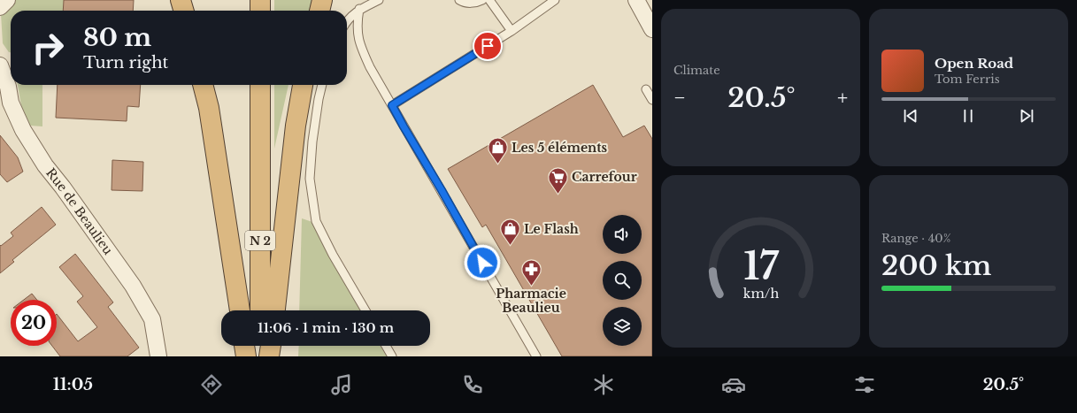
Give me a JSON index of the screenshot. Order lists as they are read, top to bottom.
{
  "streets": {
    "highway": ["N 2"],
    "street": ["Rue de Beaulieu"]
  },
  "places": {
    "shop": ["Les 5 éléments", "Le Flash"],
    "supermarket": ["Carrefour"],
    "pharmacy": ["Pharmacie Beaulieu"]
  },
  "page": {
    "tile": [
      "Climate",
      ["Range · 40%", "200 km"]
    ],
    "turn": ["80 m", "Turn right"],
    "song": ["Open Road", "Tom Ferris"],
    "heat": ["−", "20.5°", "+"],
    "limit": "20",
    "trip": "11:06 · 1 min · 130 m",
    "tabs": ["11:05", "20.5°"],
    "gauge": ["17", "km/h"]
  }
}
